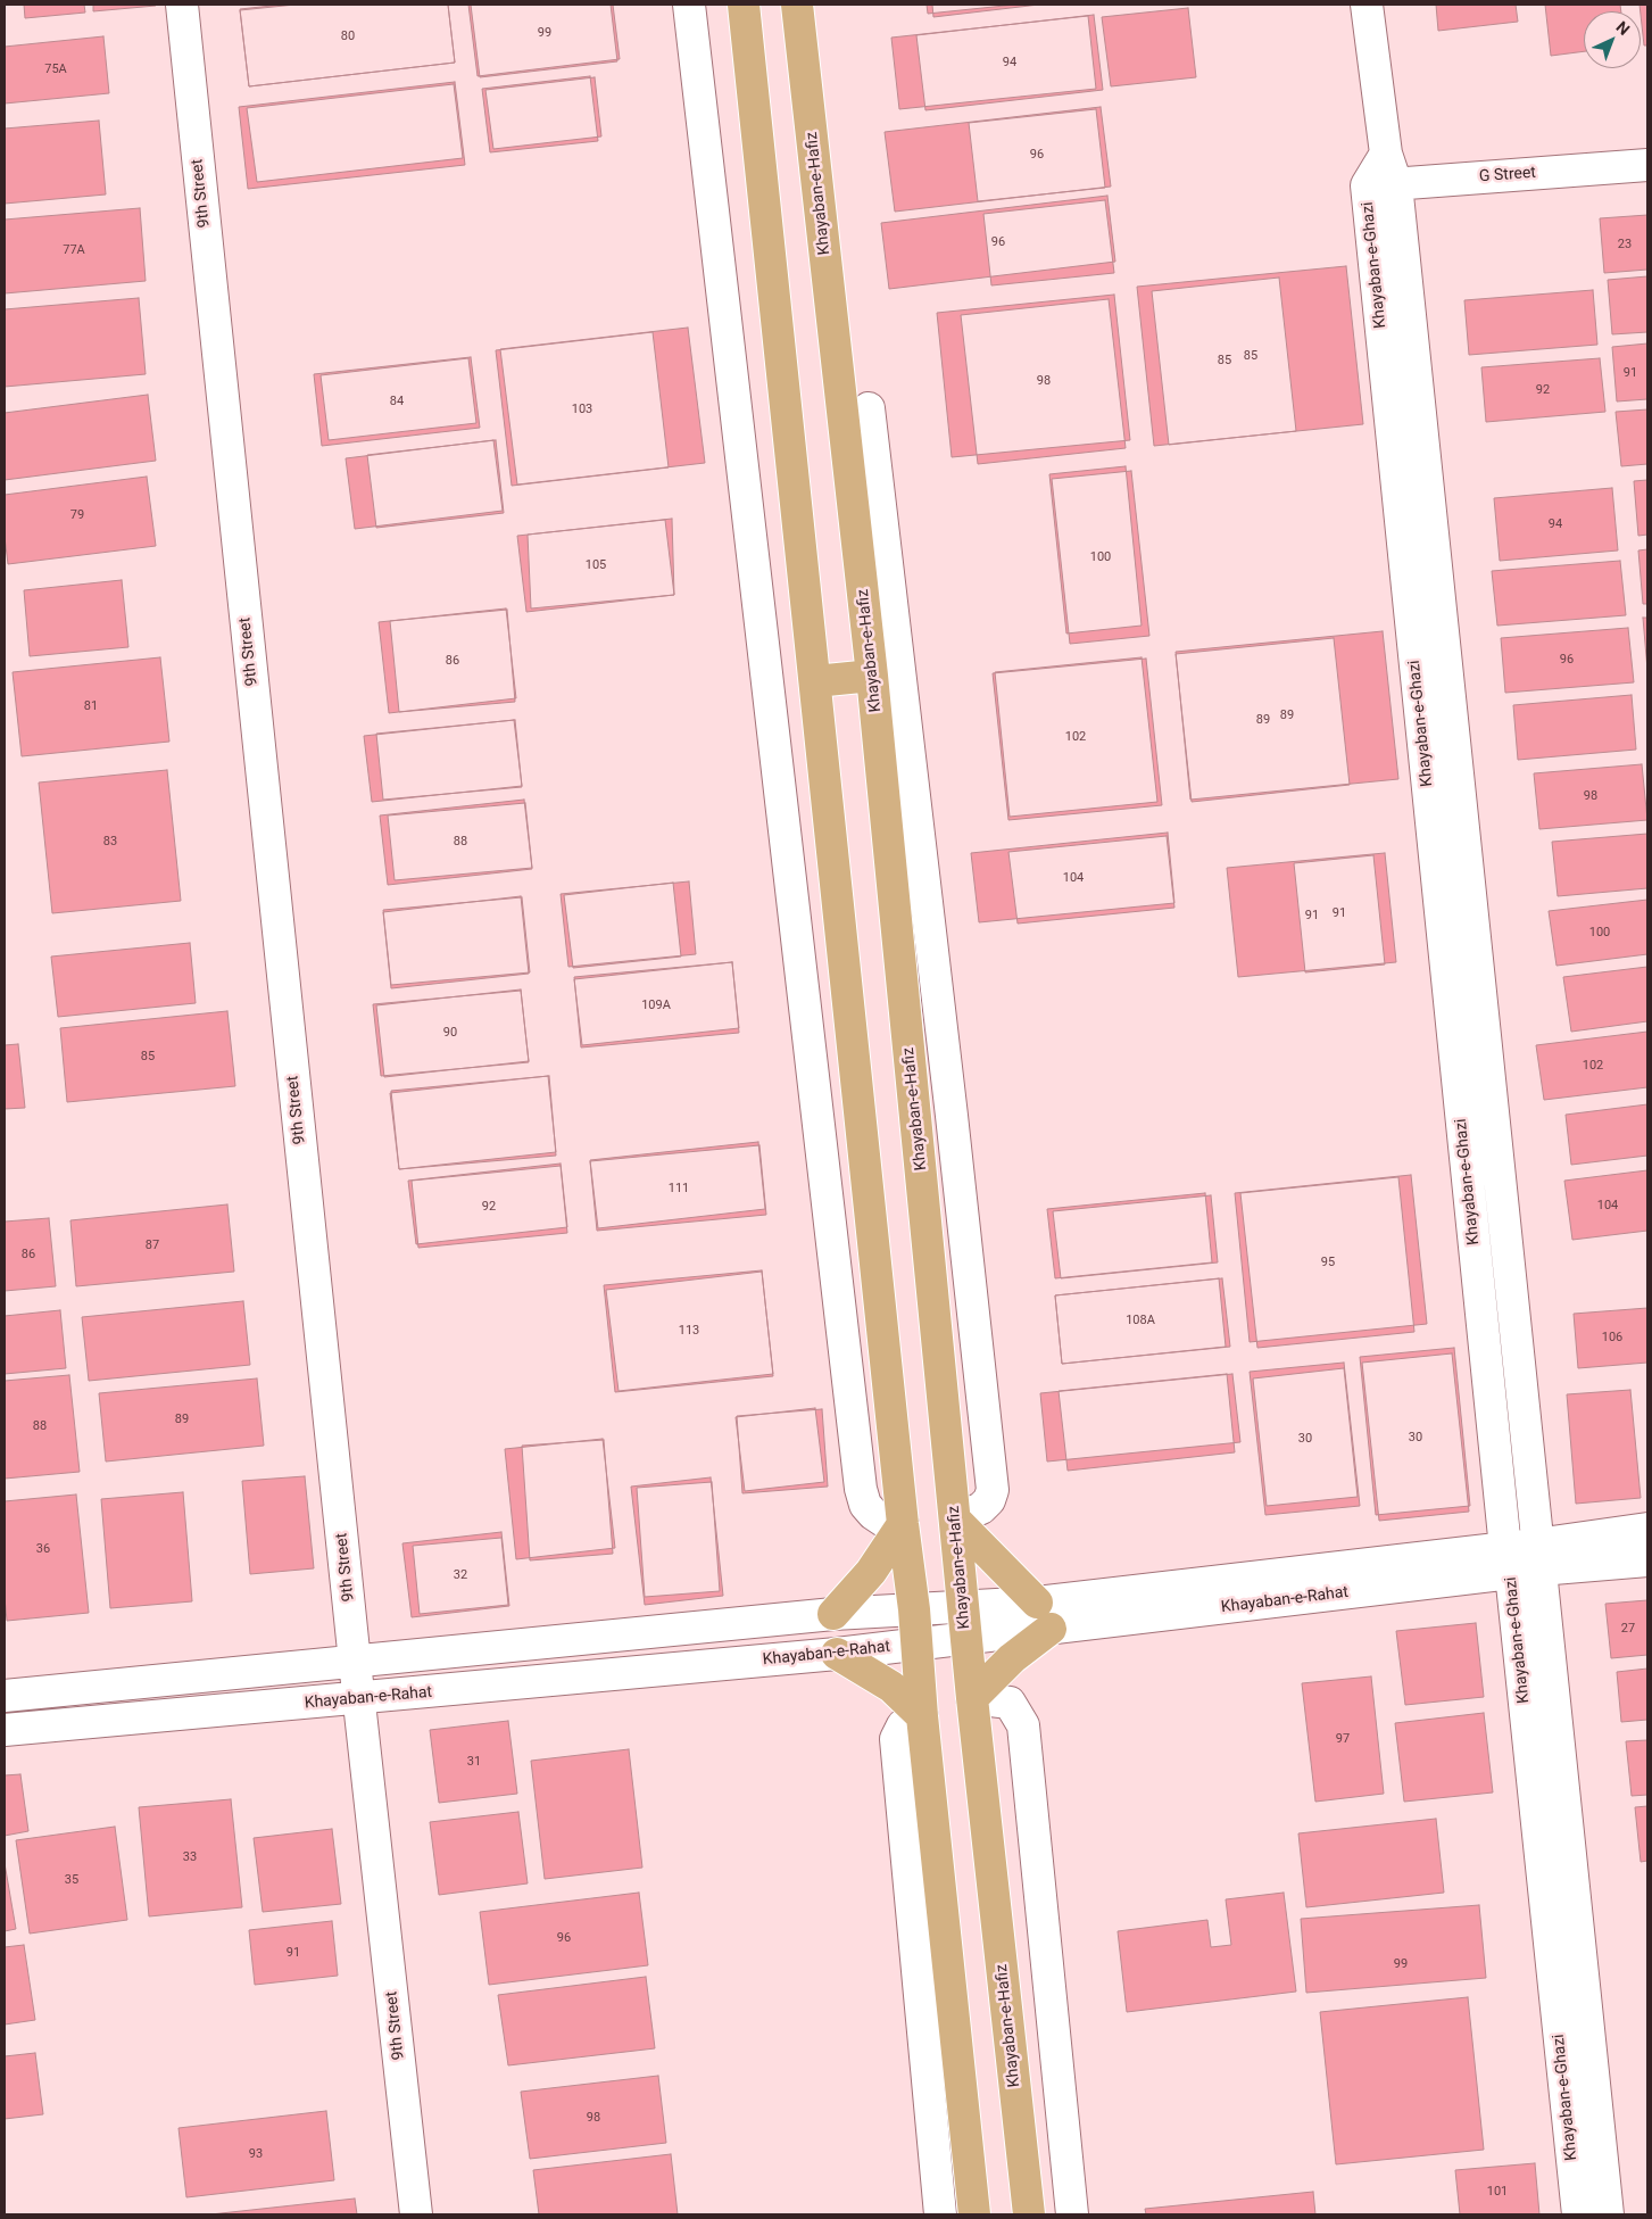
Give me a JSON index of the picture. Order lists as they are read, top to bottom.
{
  "streets": {
    "main road": ["Khayaban-e-Hafiz"],
    "street": [
      "G Street",
      "9th Street",
      "Khayaban-e-Ghazi",
      "Khayaban-e-Rahat"
    ]
  },
  "crossings": [
    ["G Street", "Khayaban-e-Ghazi"],
    ["9th Street", "Khayaban-e-Rahat"],
    ["Khayaban-e-Hafiz", "Khayaban-e-Rahat"],
    ["Khayaban-e-Ghazi", "Khayaban-e-Rahat"]
  ],
  "house_numbers": [
    "99",
    "80",
    "94",
    "75A",
    "96",
    "96",
    "23",
    "77A",
    "85",
    "85",
    "91",
    "98",
    "92",
    "84",
    "103",
    "79",
    "94",
    "100",
    "105",
    "96",
    "86",
    "81",
    "89",
    "89",
    "102",
    "98",
    "83",
    "88",
    "104",
    "91",
    "91",
    "100",
    "109A",
    "90",
    "85",
    "102",
    "111",
    "104",
    "92",
    "87",
    "86",
    "95",
    "108A",
    "113",
    "106",
    "89",
    "88",
    "30",
    "30",
    "36",
    "32",
    "27",
    "97",
    "31",
    "33",
    "35",
    "96",
    "91",
    "99",
    "98",
    "93",
    "101"
  ],
  "north": "top right"
}
